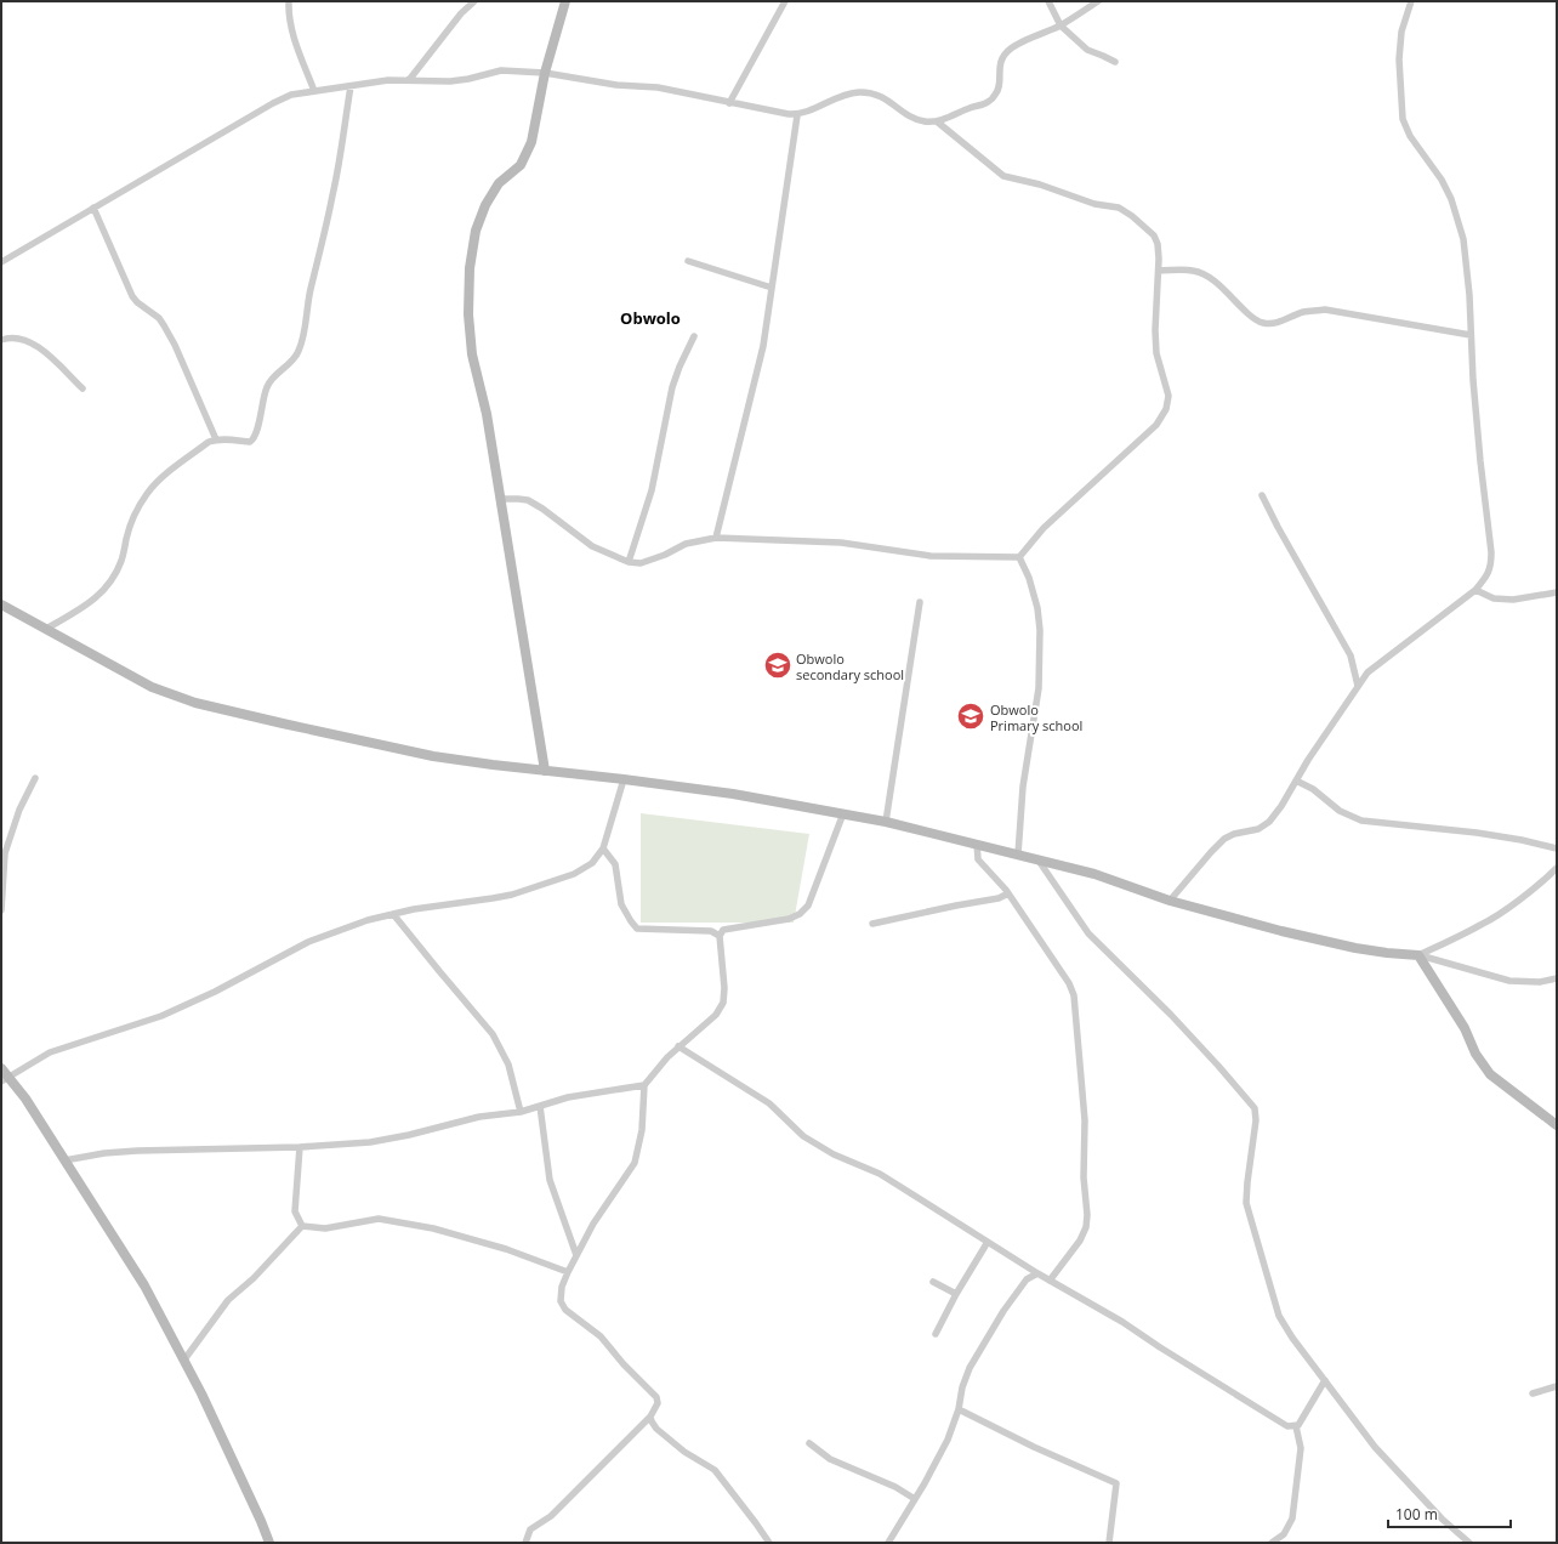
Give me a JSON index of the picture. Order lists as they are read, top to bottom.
{
  "districts": ["Obwolo"],
  "places": {
    "school or university": ["Obwolo secondary school", "Obwolo Primary school"]
  },
  "scale_bar": "100 m"
}
